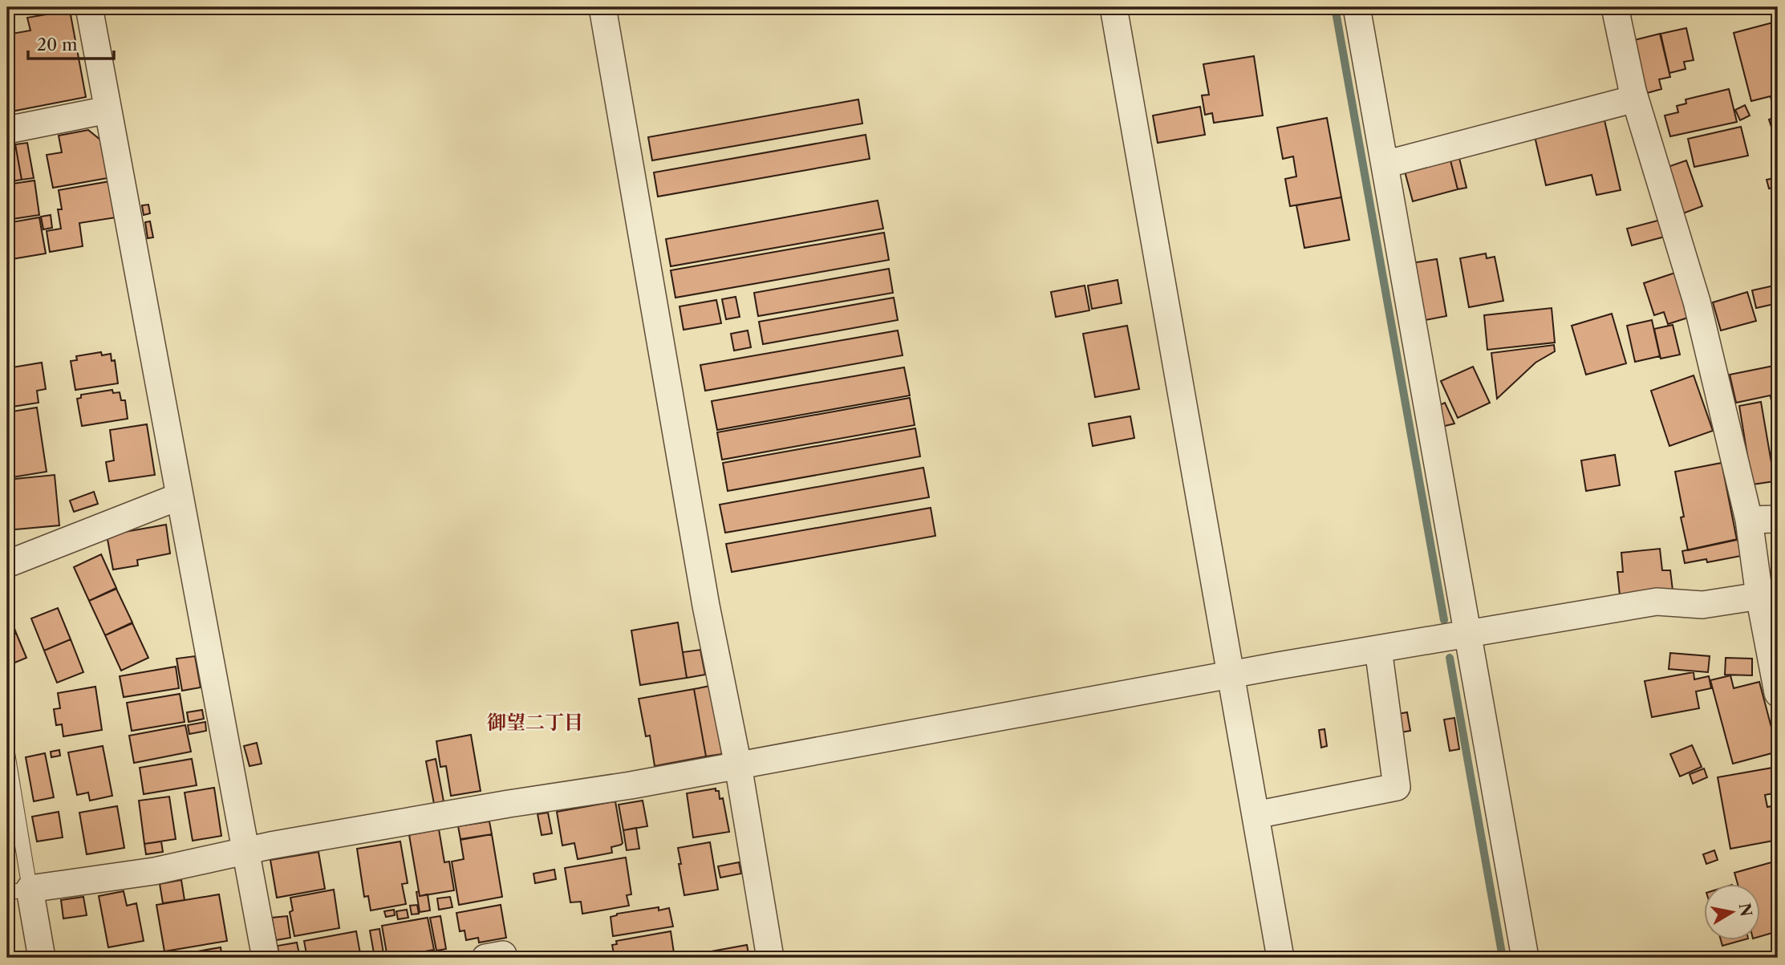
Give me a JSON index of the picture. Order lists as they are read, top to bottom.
{
  "districts": ["御望二丁目"],
  "scale_bar": "20 m",
  "north": "right"
}
